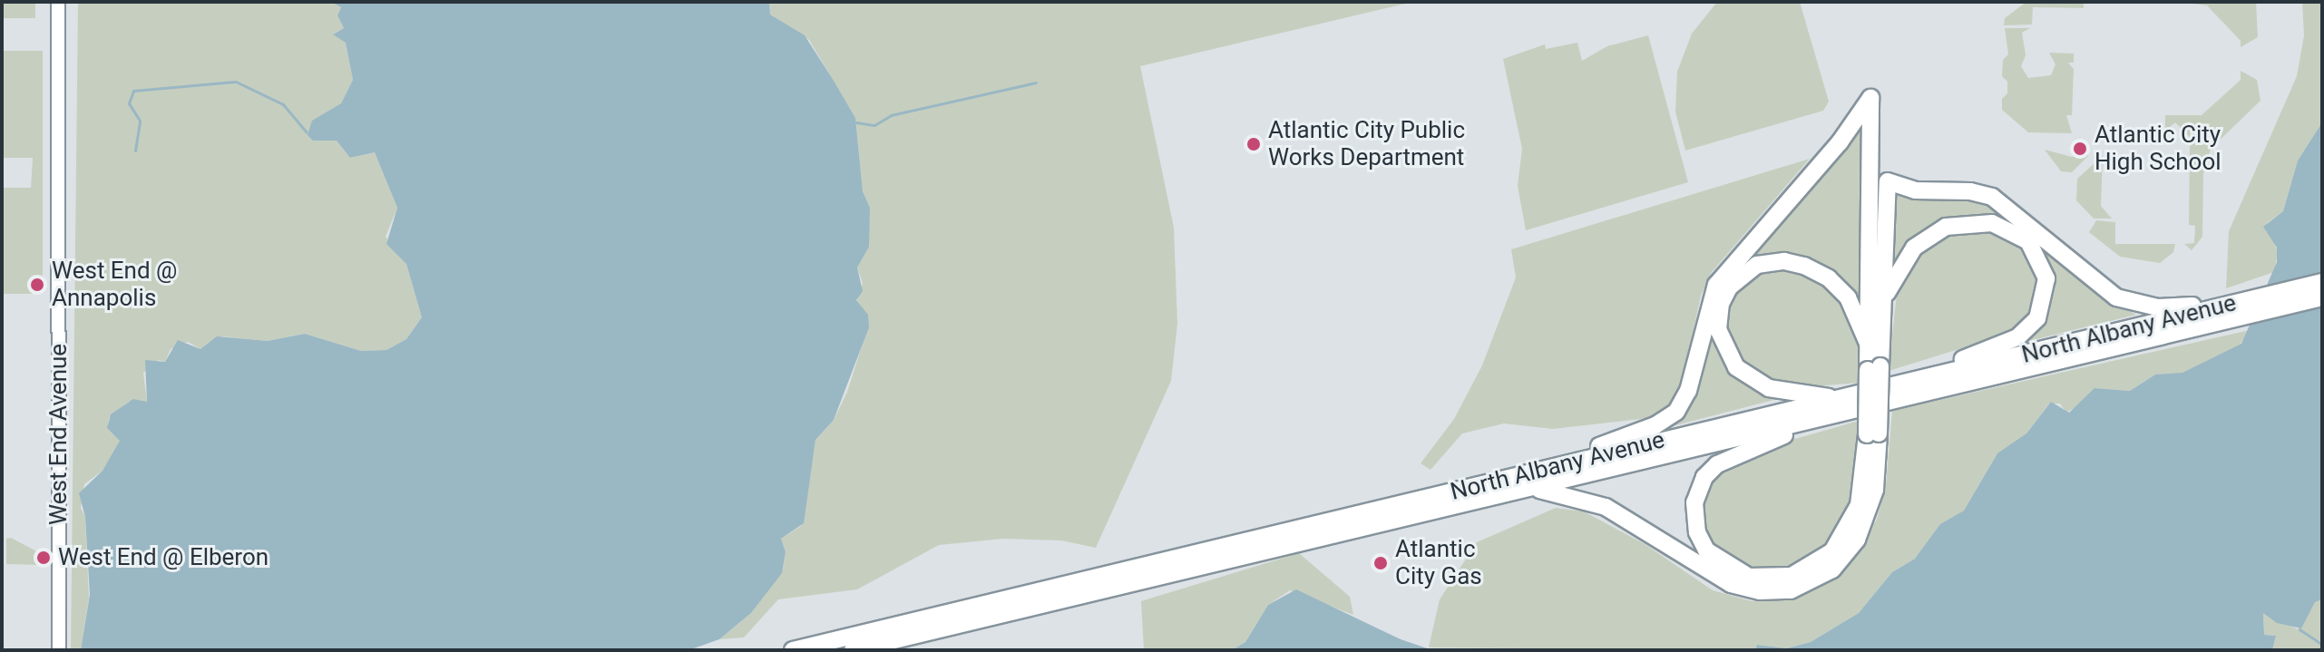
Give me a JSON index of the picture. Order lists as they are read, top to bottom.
{
  "streets": {
    "highway": ["North Albany Avenue"],
    "main road": ["West End Avenue"]
  },
  "places": [
    "Atlantic City Public Works Department",
    "Atlantic City High School",
    "West End @ Annapolis",
    "West End @ Elberon",
    "Atlantic City Gas"
  ]
}
